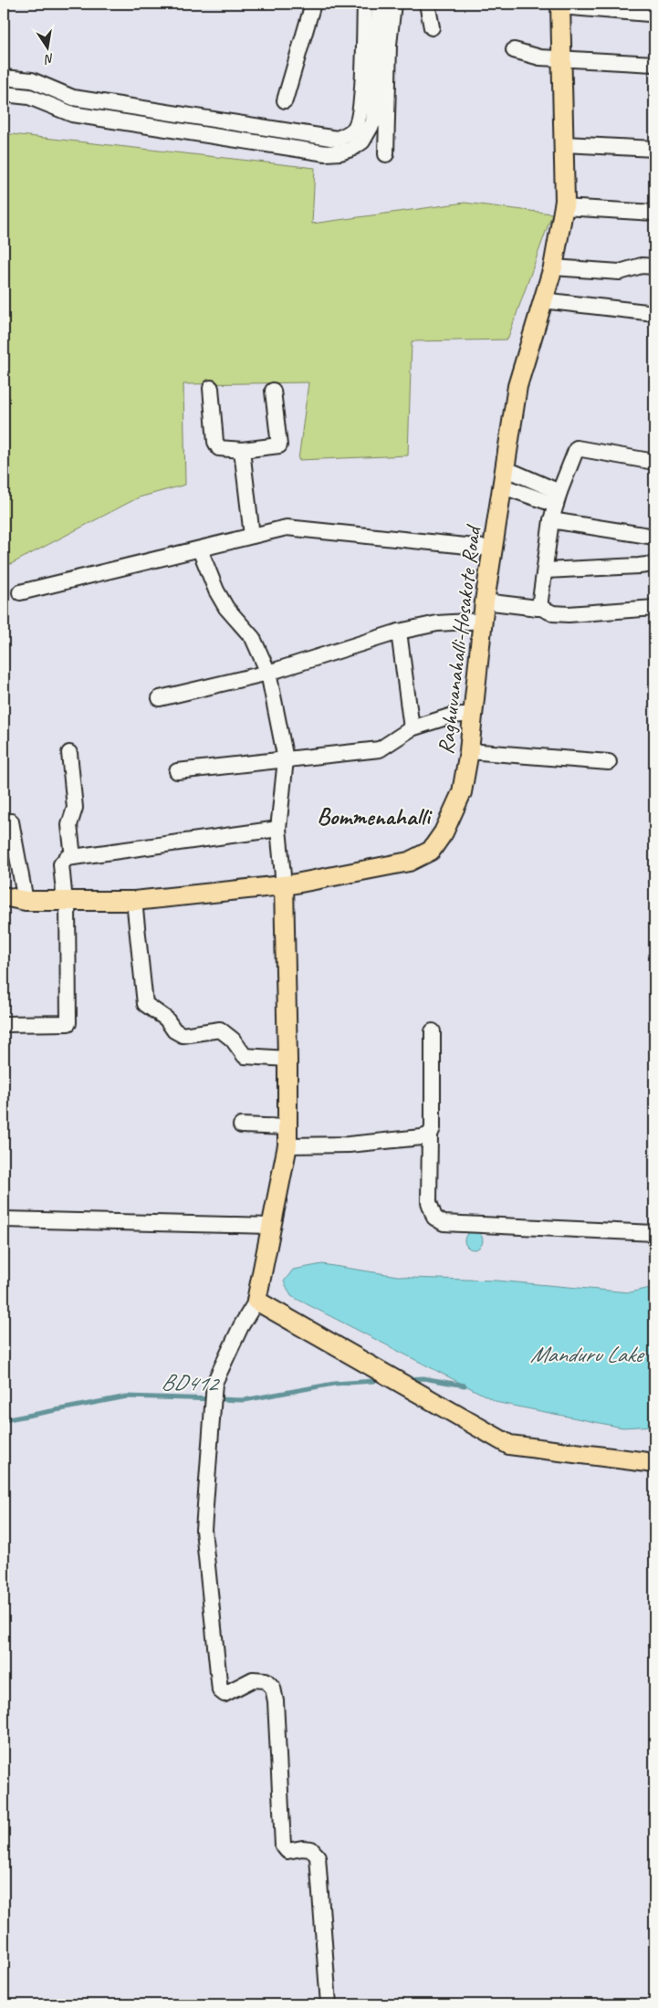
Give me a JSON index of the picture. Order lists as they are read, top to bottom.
{
  "streets": {
    "main road": ["Raghuvanahalli-Hosakote Road"]
  },
  "districts": ["Bommenahalli"],
  "water": ["Manduru Lake", "BD412"],
  "north": "bottom"
}
